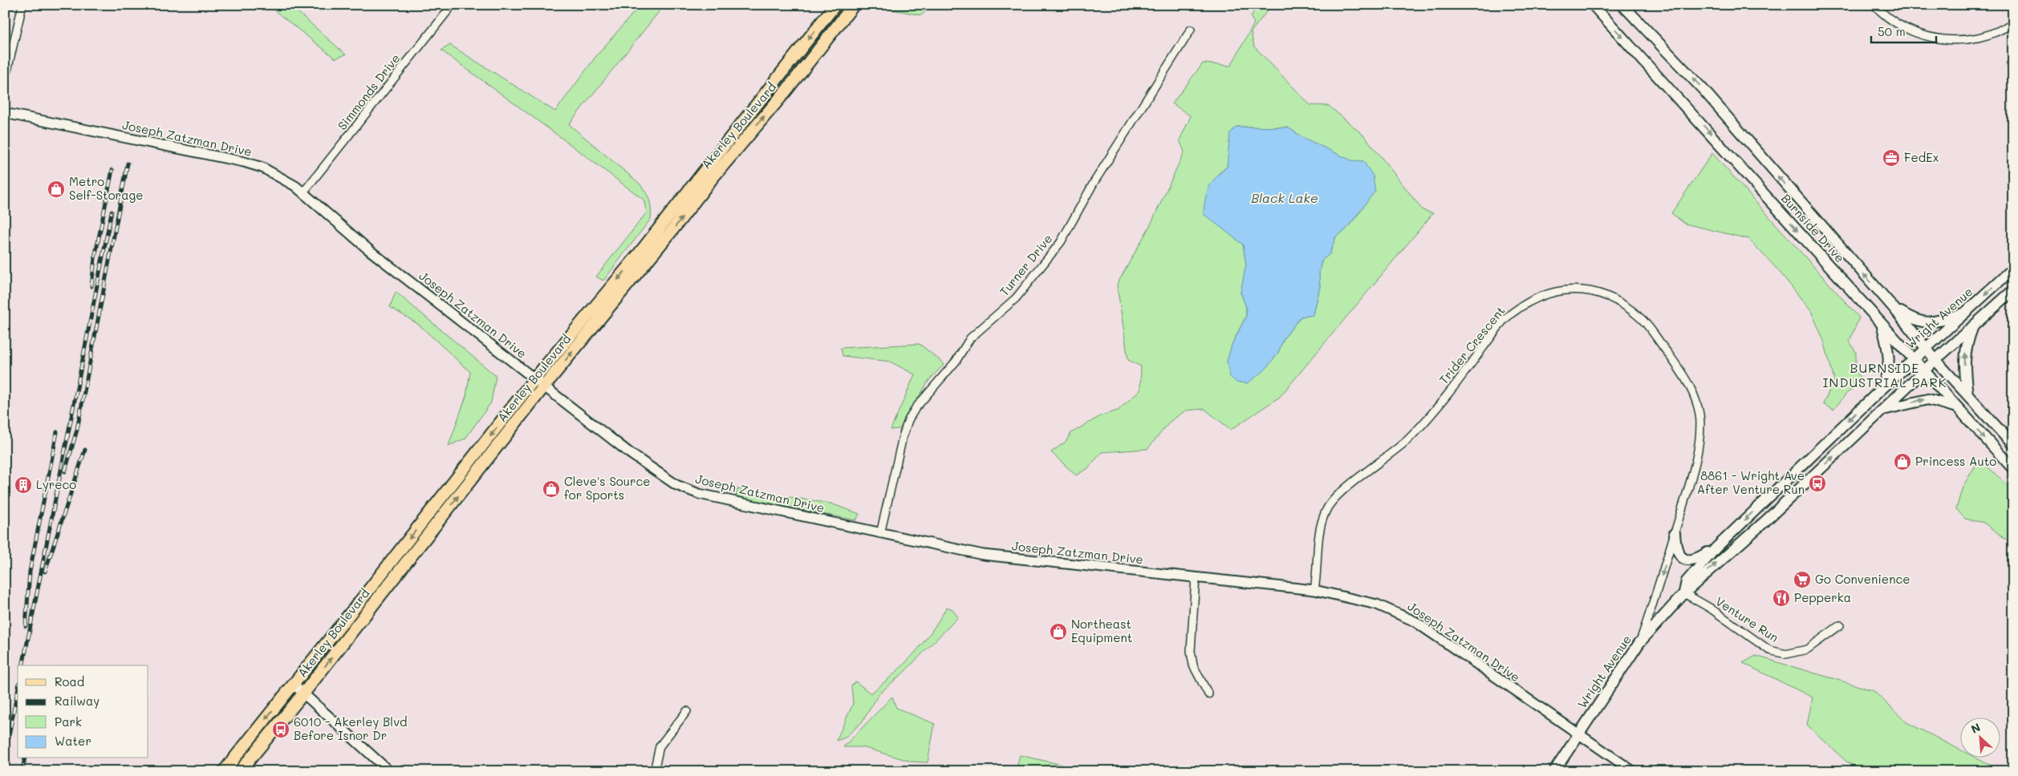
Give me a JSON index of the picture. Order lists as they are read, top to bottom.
{
  "streets": {
    "main road": ["Akerley Boulevard", "Burnside Drive", "Wright Avenue"],
    "street": [
      "Simmonds Drive",
      "Joseph Zatzman Drive",
      "Turner Drive",
      "Trider Crescent",
      "Venture Run"
    ]
  },
  "crossings": [
    ["Simmonds Drive", "Joseph Zatzman Drive"],
    ["Akerley Boulevard", "Joseph Zatzman Drive"],
    ["Joseph Zatzman Drive", "Turner Drive"],
    ["Joseph Zatzman Drive", "Wright Avenue"],
    ["Joseph Zatzman Drive", "Trider Crescent"],
    ["Burnside Drive", "Wright Avenue"],
    ["Wright Avenue", "Trider Crescent"],
    ["Wright Avenue", "Venture Run"]
  ],
  "districts": ["BURNSIDE INDUSTRIAL PARK"],
  "water": ["Black Lake"],
  "places": {
    "office": ["FedEx"],
    "shop": [
      "Metro Self-Storage",
      "Princess Auto",
      "Cleve's Source for Sports",
      "Northeast Equipment"
    ],
    "bus stop": ["8861 - Wright Ave After Venture Run", "6010 - Akerley Blvd Before Isnor Dr"],
    "building": ["Lyreco"],
    "supermarket": ["Go Convenience"],
    "restaurant": ["Pepperka"]
  },
  "legend": [
    "Road",
    "Railway",
    "Park",
    "Water"
  ],
  "scale_bar": "50 m",
  "north": "top left"
}
